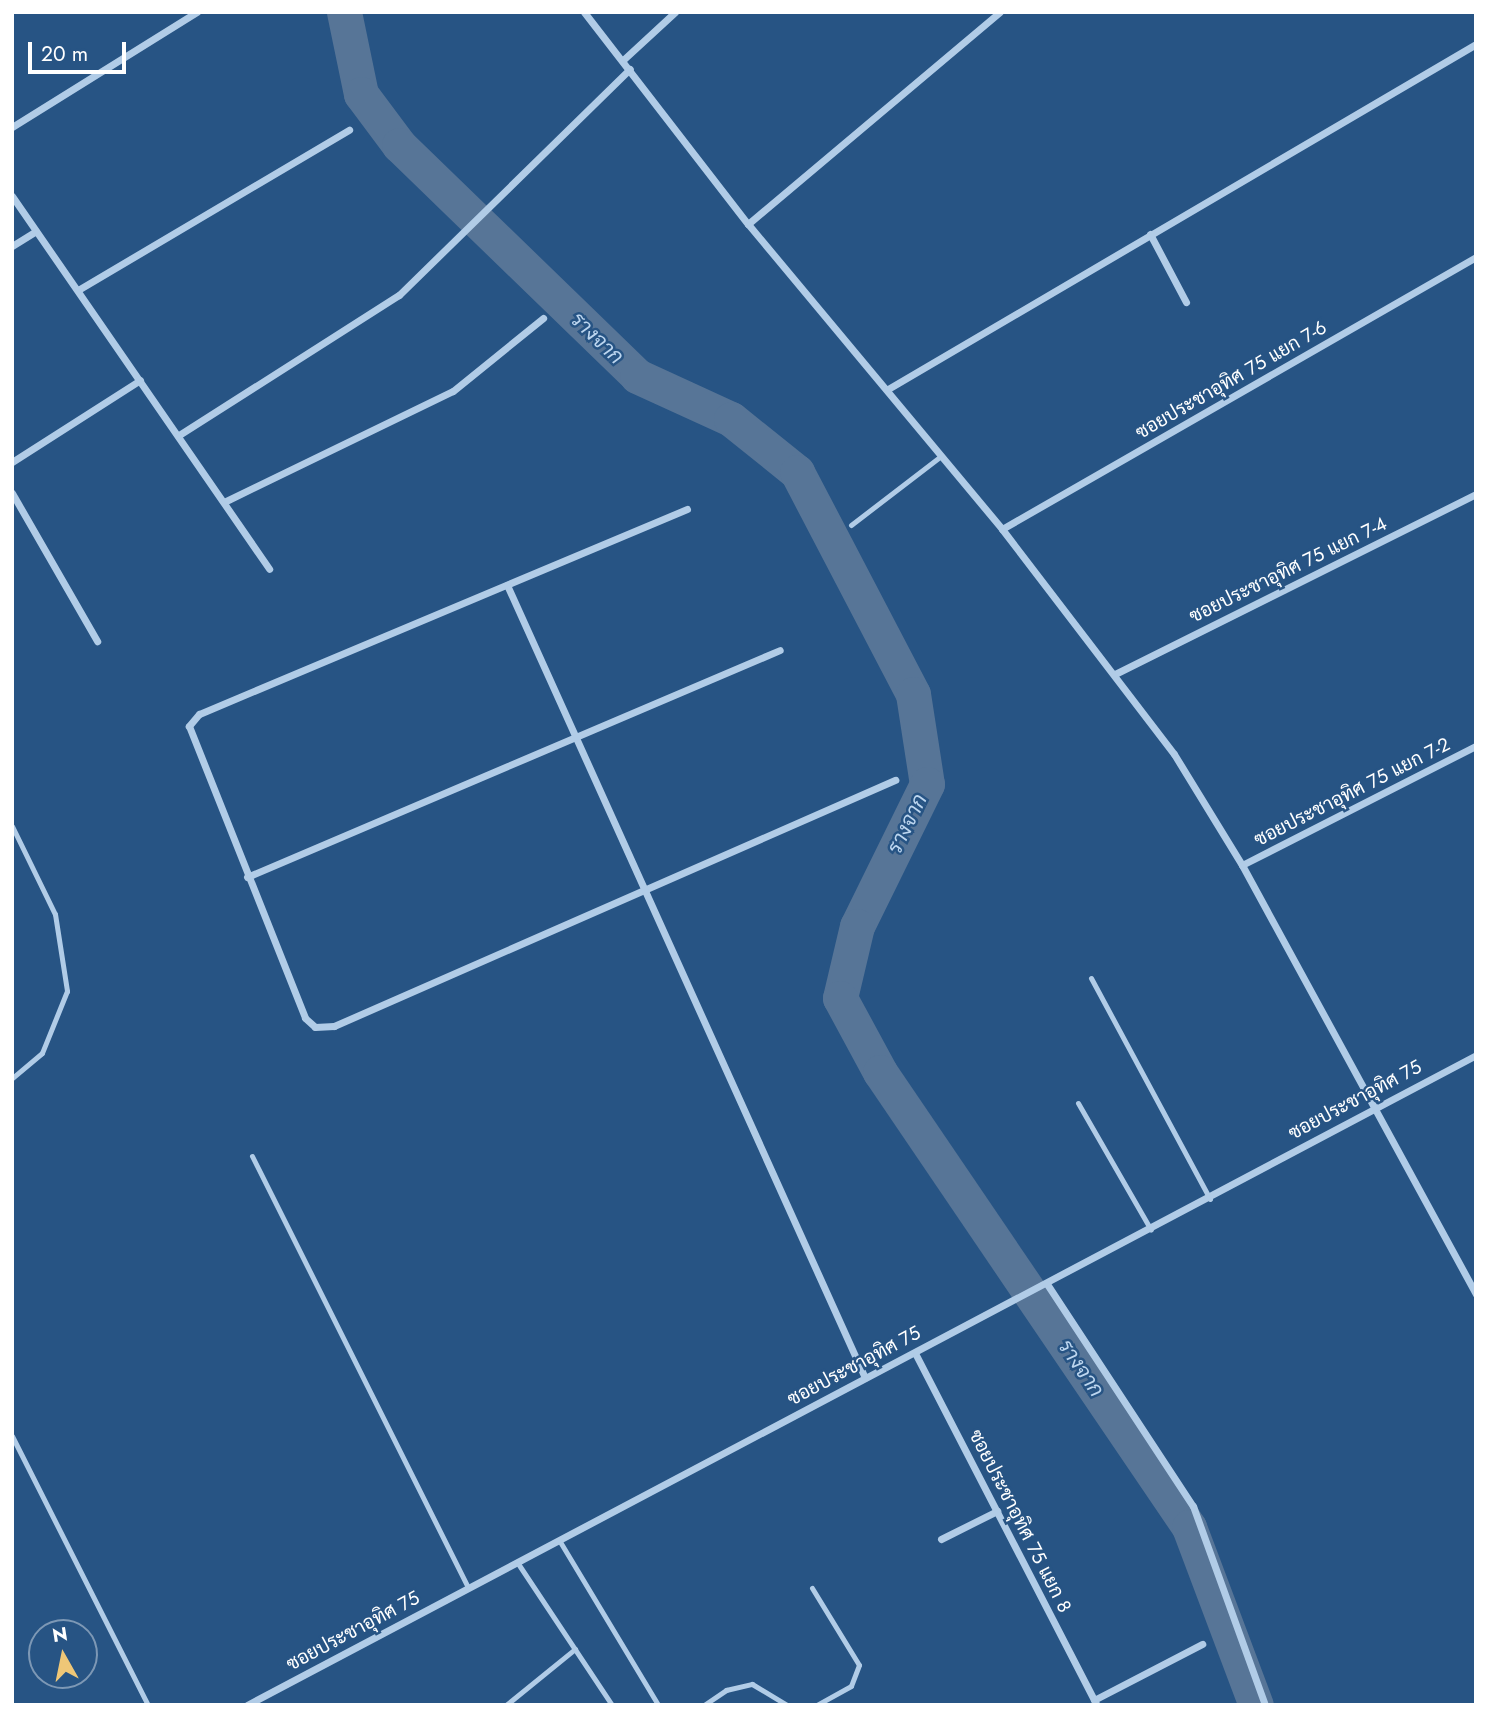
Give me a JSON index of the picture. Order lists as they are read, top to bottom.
{
  "streets": {
    "street": [
      "ซอยประชาอุทิศ 75 แยก 7-6",
      "ซอยประชาอุทิศ 75 แยก 7-4",
      "ซอยประชาอุทิศ 75 แยก 7-2",
      "ซอยประชาอุทิศ 75",
      "ซอยประชาอุทิศ 75 แยก 8"
    ]
  },
  "crossings": [
    ["ซอยประชาอุทิศ 75", "ซอยประชาอุทิศ 75 แยก 8"]
  ],
  "water": ["รางจาก"],
  "scale_bar": "20 m",
  "north": "top"
}
